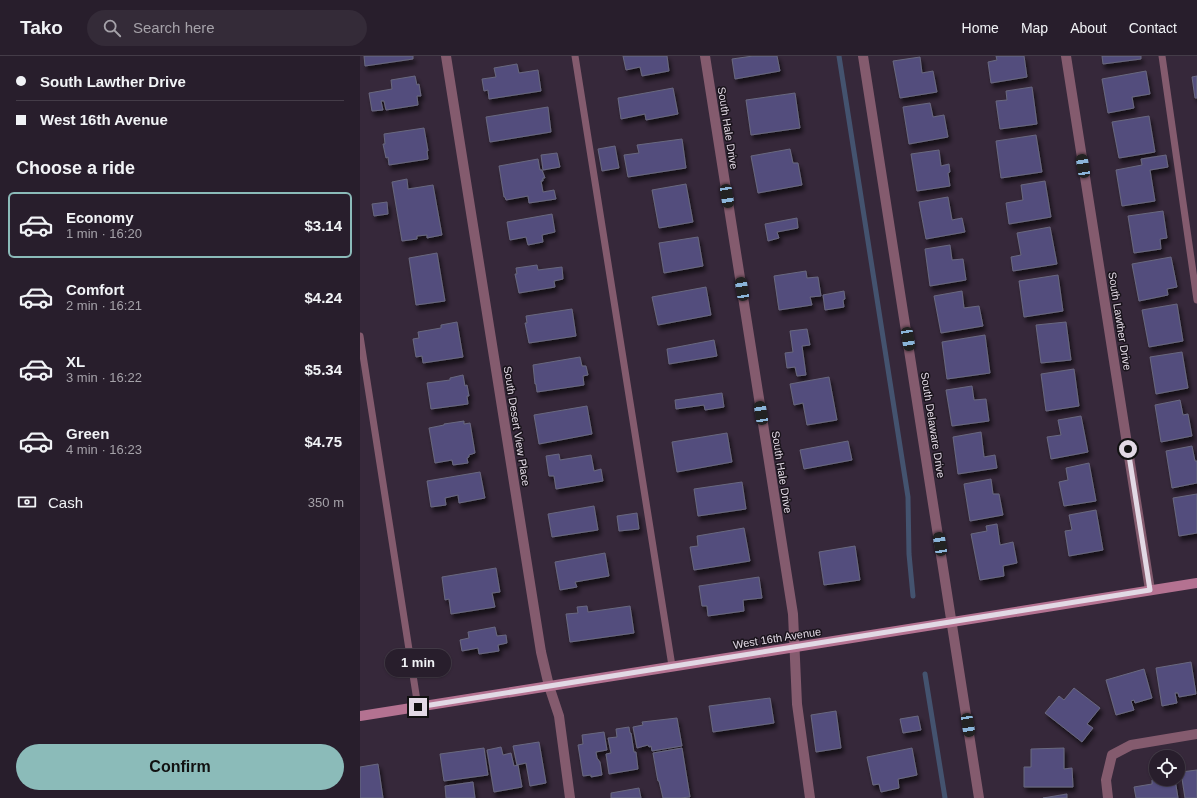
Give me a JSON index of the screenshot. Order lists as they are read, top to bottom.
{
  "streets": {
    "street": [
      "South Hale Drive",
      "South Lawther Drive",
      "South Delaware Drive",
      "South Desert View Place",
      "West 16th Avenue"
    ]
  },
  "crossings": [
    ["South Hale Drive", "West 16th Avenue"],
    ["South Lawther Drive", "West 16th Avenue"],
    ["South Delaware Drive", "West 16th Avenue"],
    ["South Desert View Place", "West 16th Avenue"]
  ],
  "page": {
    "header": "Tako",
    "search": "Search here",
    "nav": [
      "Home",
      "Map",
      "About",
      "Contact"
    ],
    "banner": ["South Lawther Drive", "West 16th Avenue"],
    "heading": "Choose a ride",
    "list": [
      {
        "name": "Economy",
        "note": "1 min · 16:20",
        "value": "$3.14"
      },
      {
        "name": "Comfort",
        "note": "2 min · 16:21",
        "value": "$4.24"
      },
      {
        "name": "XL",
        "note": "3 min · 16:22",
        "value": "$5.34"
      },
      {
        "name": "Green",
        "note": "4 min · 16:23",
        "value": "$4.75"
      }
    ],
    "pay": ["Cash", "350 m"],
    "bubble": "1 min",
    "buttons": "Confirm"
  }
}
